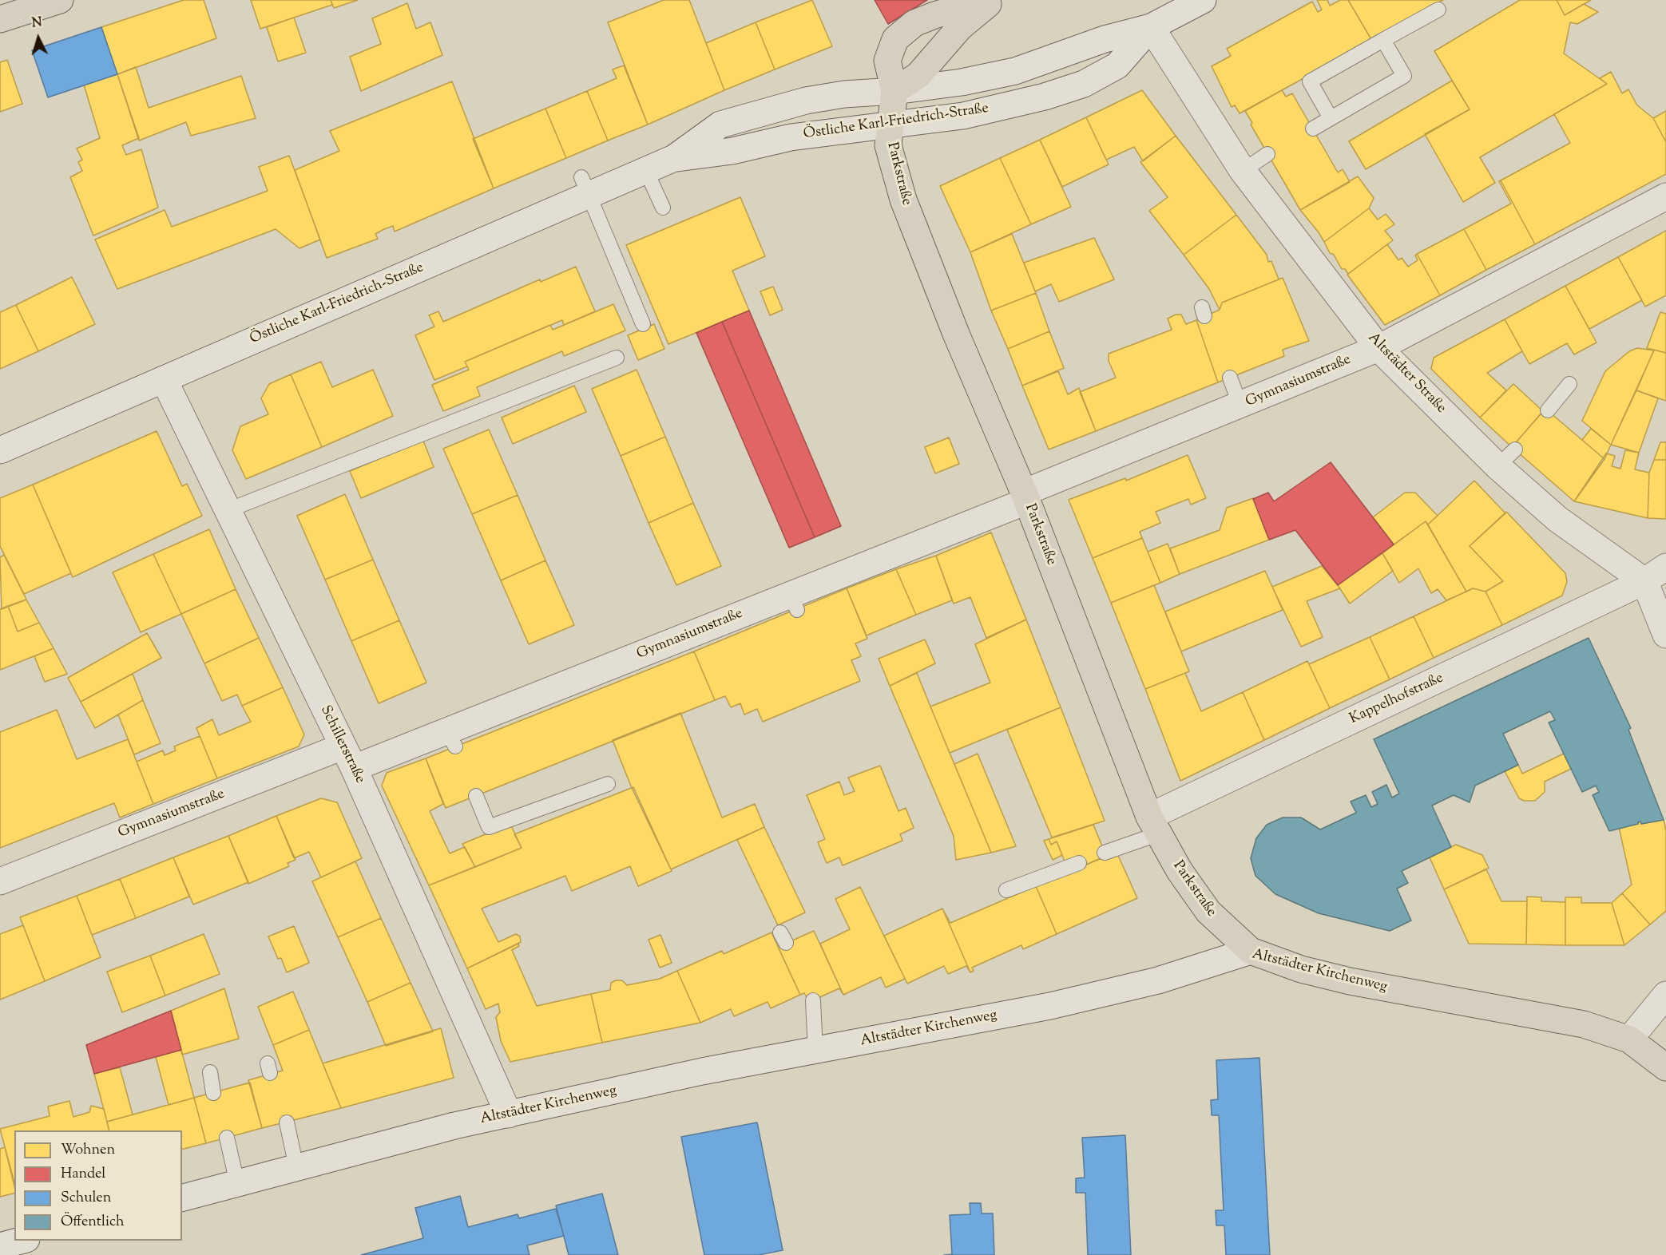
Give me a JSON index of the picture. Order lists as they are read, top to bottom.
{
  "streets": {
    "main road": ["Parkstraße", "Altstädter Kirchenweg"],
    "street": [
      "Östliche Karl-Friedrich-Straße",
      "Altstädter Straße",
      "Gymnasiumstraße",
      "Kappelhofstraße",
      "Schillerstraße"
    ]
  },
  "crossings": [
    ["Östliche Karl-Friedrich-Straße", "Parkstraße"],
    ["Östliche Karl-Friedrich-Straße", "Altstädter Straße"],
    ["Östliche Karl-Friedrich-Straße", "Schillerstraße"],
    ["Parkstraße", "Gymnasiumstraße"],
    ["Parkstraße", "Kappelhofstraße"],
    ["Parkstraße", "Altstädter Kirchenweg"],
    ["Altstädter Straße", "Gymnasiumstraße"],
    ["Altstädter Straße", "Kappelhofstraße"],
    ["Gymnasiumstraße", "Schillerstraße"],
    ["Schillerstraße", "Altstädter Kirchenweg"]
  ],
  "legend": [
    "Wohnen",
    "Handel",
    "Schulen",
    "Öffentlich"
  ],
  "north": "top"
}
